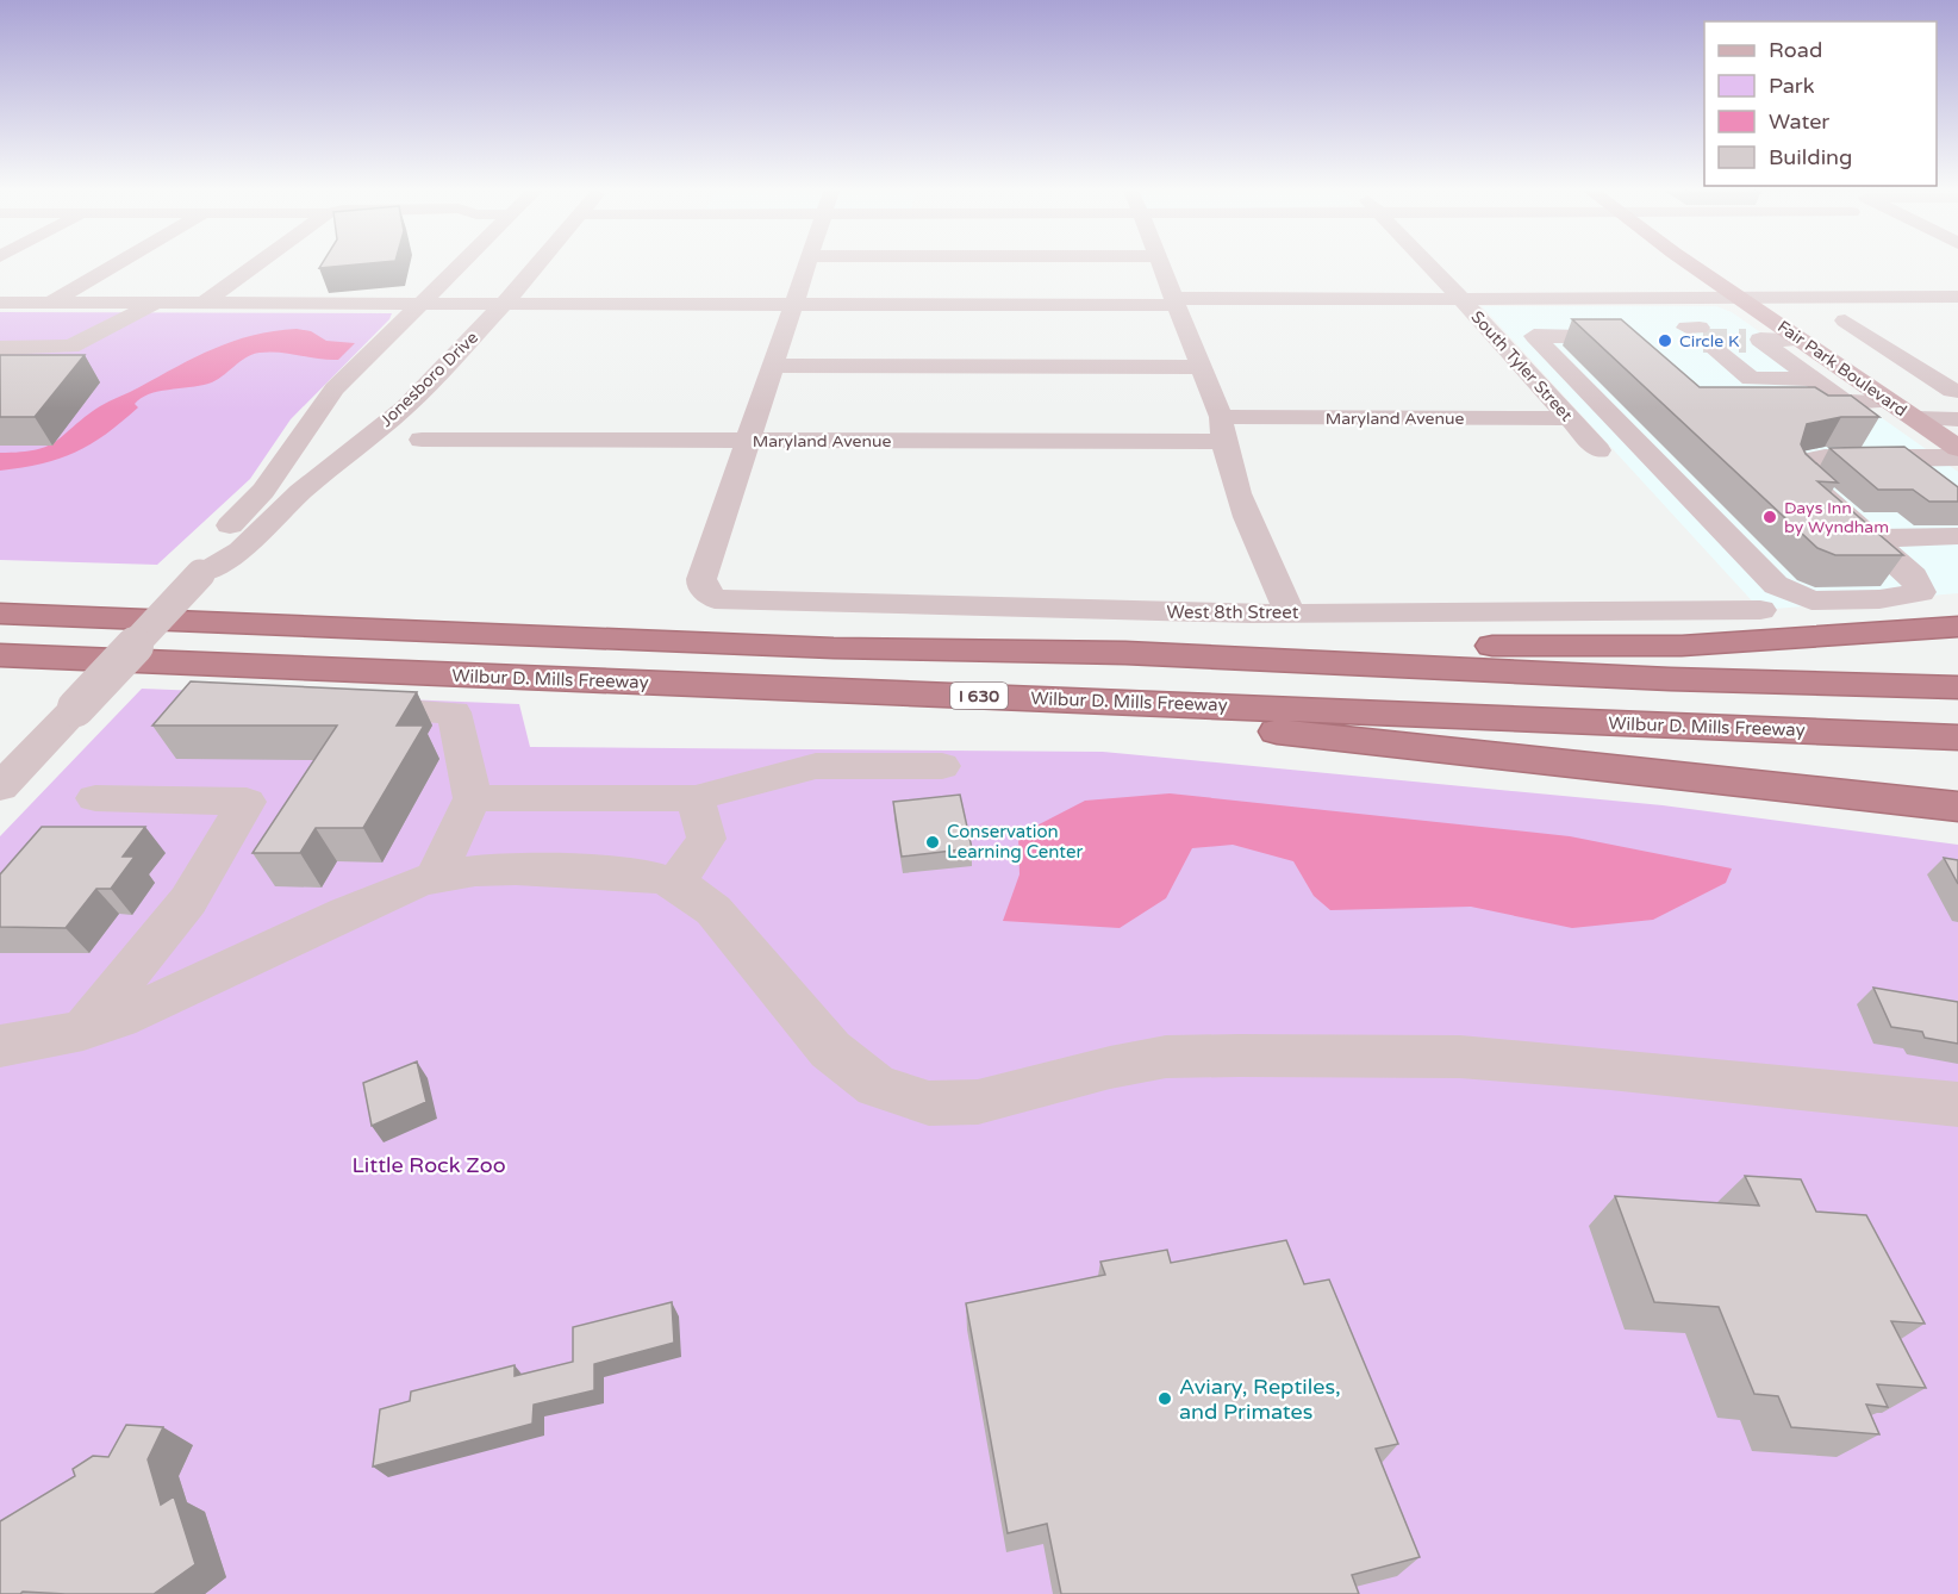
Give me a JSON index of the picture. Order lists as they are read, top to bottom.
{
  "streets": {
    "highway": ["Wilbur D. Mills Freeway", "I 630"],
    "main road": ["Fair Park Boulevard"],
    "street": [
      "South Tyler Street",
      "Jonesboro Drive",
      "Maryland Avenue",
      "West 8th Street"
    ]
  },
  "crossings": [
    ["South Tyler Street", "Maryland Avenue"],
    ["Maryland Avenue", "West 8th Street"]
  ],
  "parks": ["Little Rock Zoo"],
  "places": [
    "Circle K",
    "Days Inn by Wyndham",
    "Conservation Learning Center",
    "Aviary, Reptiles, and Primates"
  ],
  "legend": [
    "Road",
    "Park",
    "Water",
    "Building"
  ]
}
